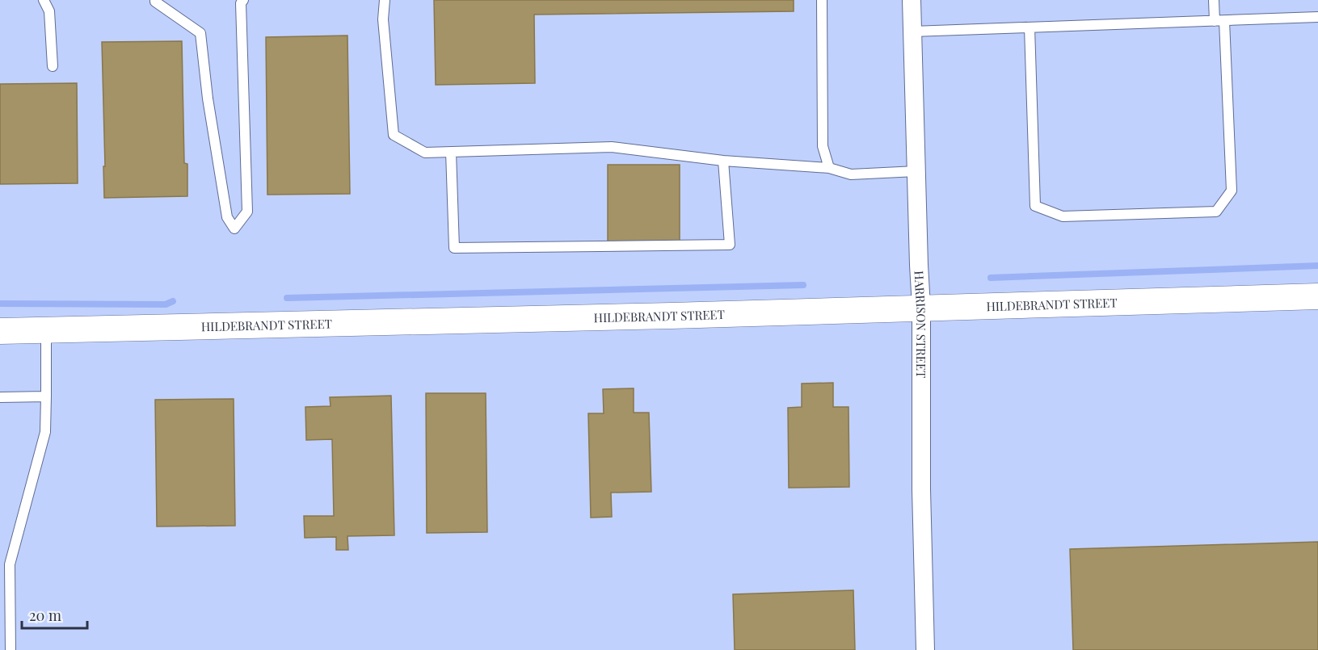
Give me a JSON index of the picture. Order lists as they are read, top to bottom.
{
  "streets": {
    "street": ["HILDEBRANDT STREET", "HARRISON STREET"]
  },
  "crossings": [
    ["HILDEBRANDT STREET", "HARRISON STREET"]
  ],
  "scale_bar": "20 m"
}
